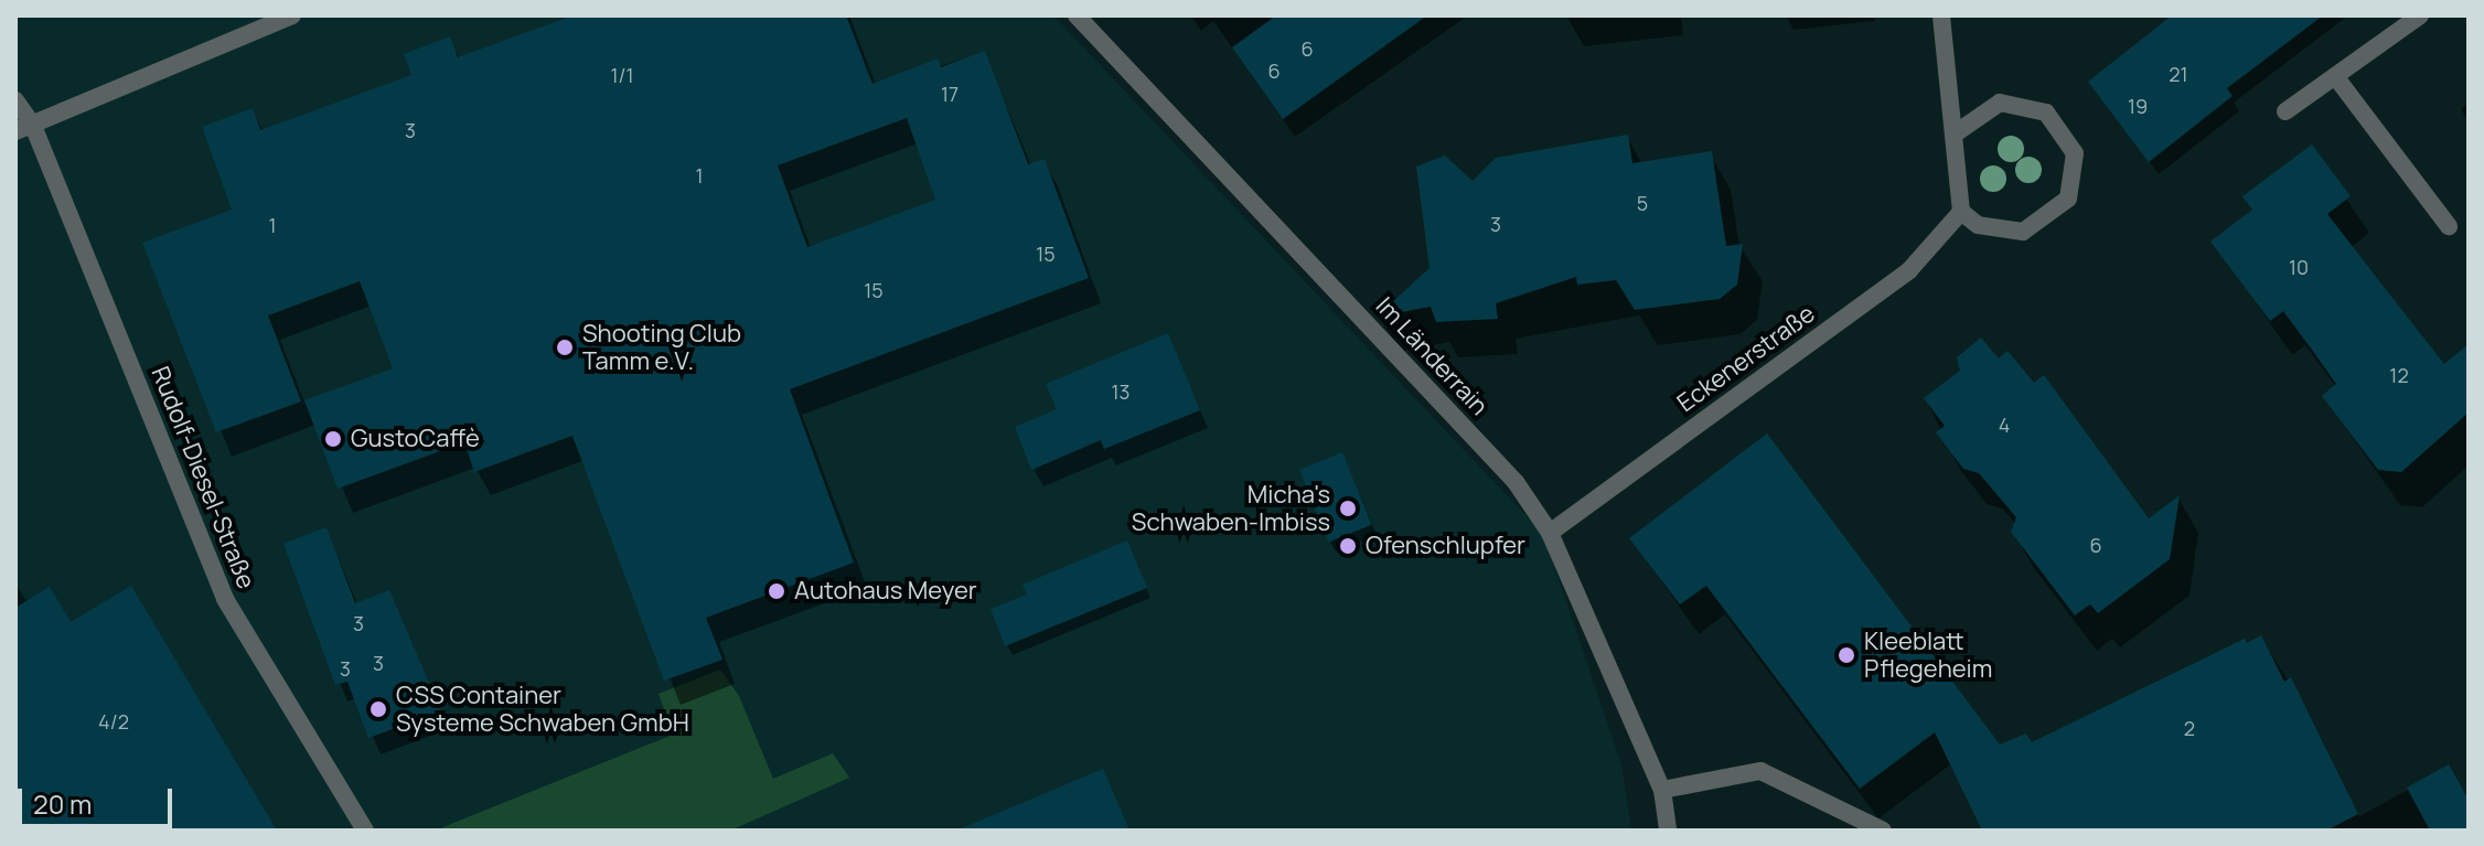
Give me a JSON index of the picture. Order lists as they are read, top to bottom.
{
  "streets": {
    "street": ["Im Länderrain", "Eckenerstraße", "Rudolf-Diesel-Straße"]
  },
  "crossings": [
    ["Im Länderrain", "Eckenerstraße"]
  ],
  "places": [
    "Shooting Club Tamm e.V.",
    "GustoCaffè",
    "Micha's Schwaben-Imbiss",
    "Ofenschlupfer",
    "Autohaus Meyer",
    "Kleeblatt Pflegeheim",
    "CSS Container Systeme Schwaben GmbH"
  ],
  "house_numbers": [
    "6",
    "6",
    "21",
    "1/1",
    "17",
    "19",
    "3",
    "1",
    "5",
    "3",
    "1",
    "15",
    "10",
    "15",
    "12",
    "13",
    "4",
    "6",
    "3",
    "3",
    "3",
    "4/2",
    "2"
  ],
  "scale_bar": "20 m"
}
